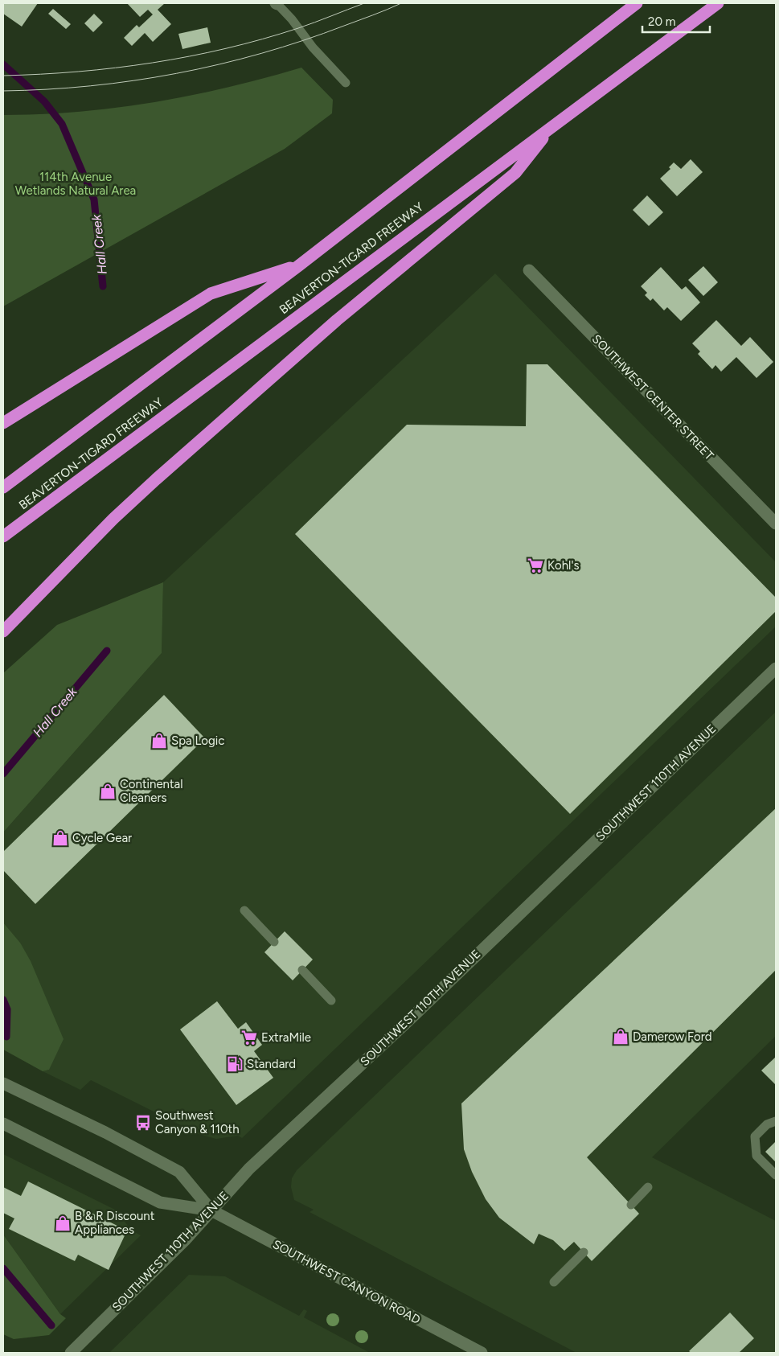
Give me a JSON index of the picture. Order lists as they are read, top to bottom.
{
  "streets": {
    "highway": ["BEAVERTON-TIGARD FREEWAY"],
    "street": ["SOUTHWEST CENTER STREET", "SOUTHWEST 110TH AVENUE", "SOUTHWEST CANYON ROAD"]
  },
  "crossings": [
    ["SOUTHWEST 110TH AVENUE", "SOUTHWEST CANYON ROAD"]
  ],
  "water": ["Hall Creek"],
  "parks": ["114th Avenue Wetlands Natural Area"],
  "places": {
    "supermarket": ["Kohl's", "ExtraMile"],
    "shop": [
      "Spa Logic",
      "Continental Cleaners",
      "Cycle Gear",
      "Damerow Ford",
      "B & R Discount Appliances"
    ],
    "fuel station": ["Standard"],
    "bus stop": ["Southwest Canyon & 110th"]
  },
  "scale_bar": "20 m"
}
